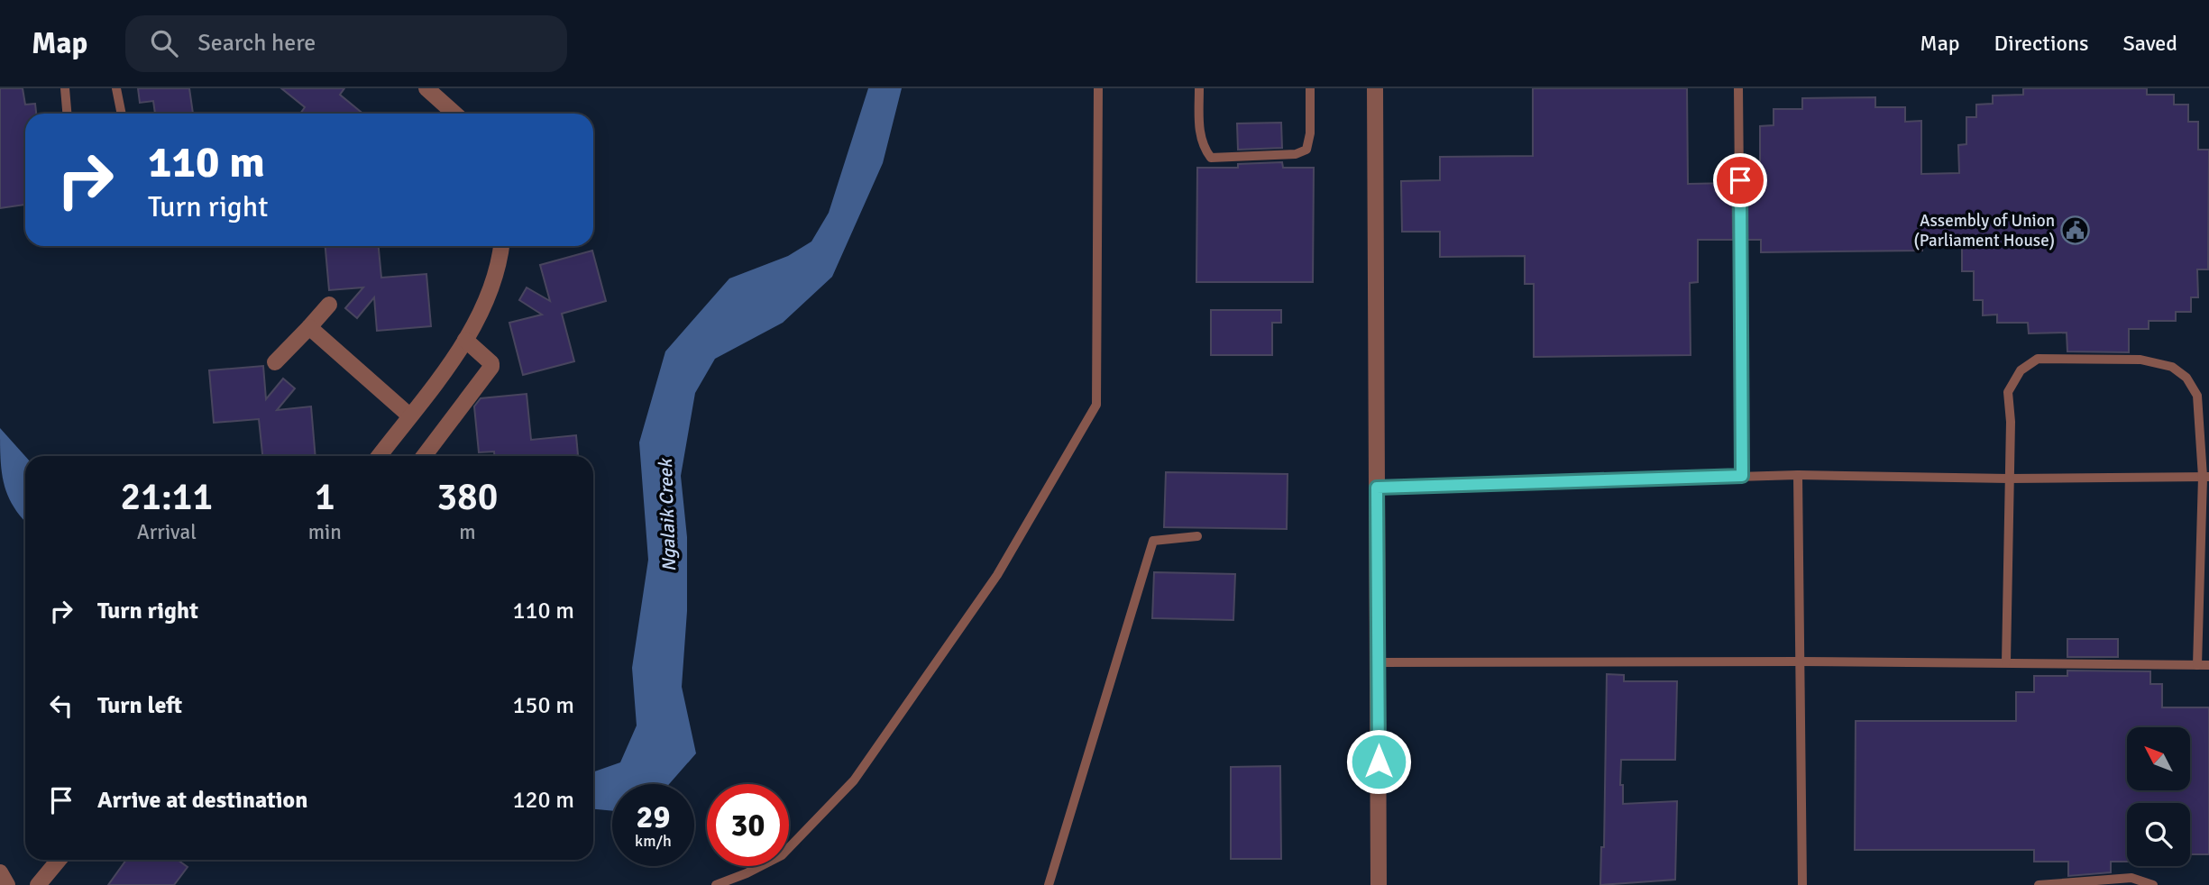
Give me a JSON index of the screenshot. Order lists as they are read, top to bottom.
{
  "water": ["Ngalaik Creek"],
  "places": {
    "public building": ["Assembly of Union (Parliament House)"]
  },
  "north": "top left",
  "page": {
    "header": "Map",
    "search": "Search here",
    "nav": ["Map", "Directions", "Saved"],
    "turn": ["110 m", "Turn right"],
    "eta": [
      "21:11",
      "Arrival",
      "1",
      "min",
      "380",
      "m"
    ],
    "list": [
      {
        "name": "Turn right",
        "value": "110 m"
      },
      {
        "name": "Turn left",
        "value": "150 m"
      },
      {
        "name": "Arrive at destination",
        "value": "120 m"
      }
    ],
    "speed": "29 km/h",
    "limit": "30"
  }
}
